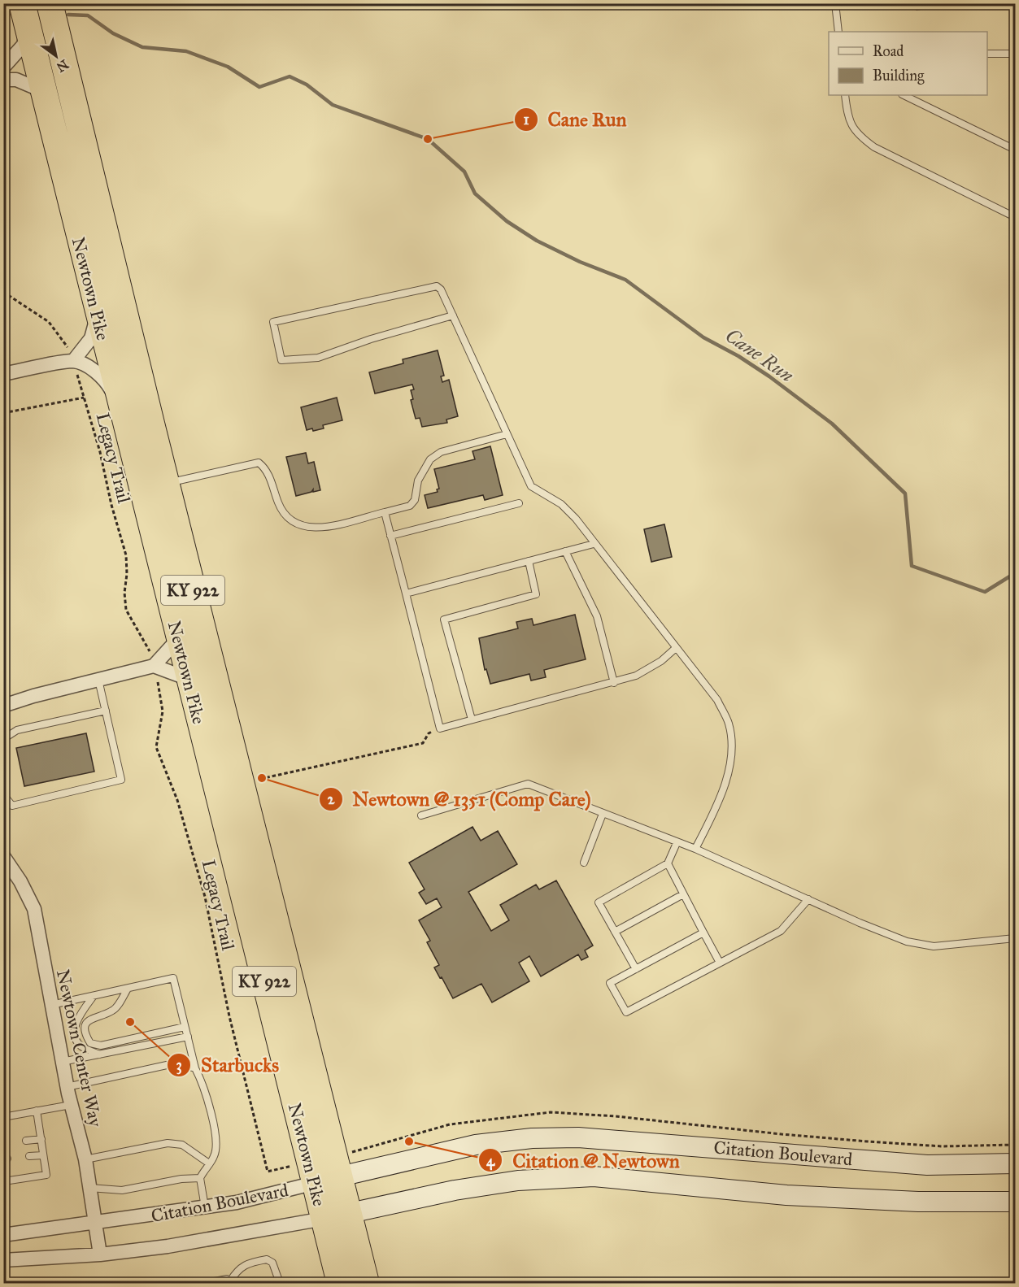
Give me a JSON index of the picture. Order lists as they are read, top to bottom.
{
  "streets": {
    "highway": ["Newtown Pike", "KY 922"],
    "main road": ["Citation Boulevard"],
    "street": ["Newtown Center Way"],
    "path": ["Legacy Trail"]
  },
  "crossings": [
    ["Newtown Pike", "Citation Boulevard"],
    ["Newtown Center Way", "Citation Boulevard"]
  ],
  "water": ["Cane Run"],
  "places": [
    "Cane Run",
    "Newtown @ 1351 (Comp Care)",
    "Starbucks",
    "Citation @ Newtown"
  ],
  "legend": ["Road", "Building"],
  "north": "bottom right"
}
